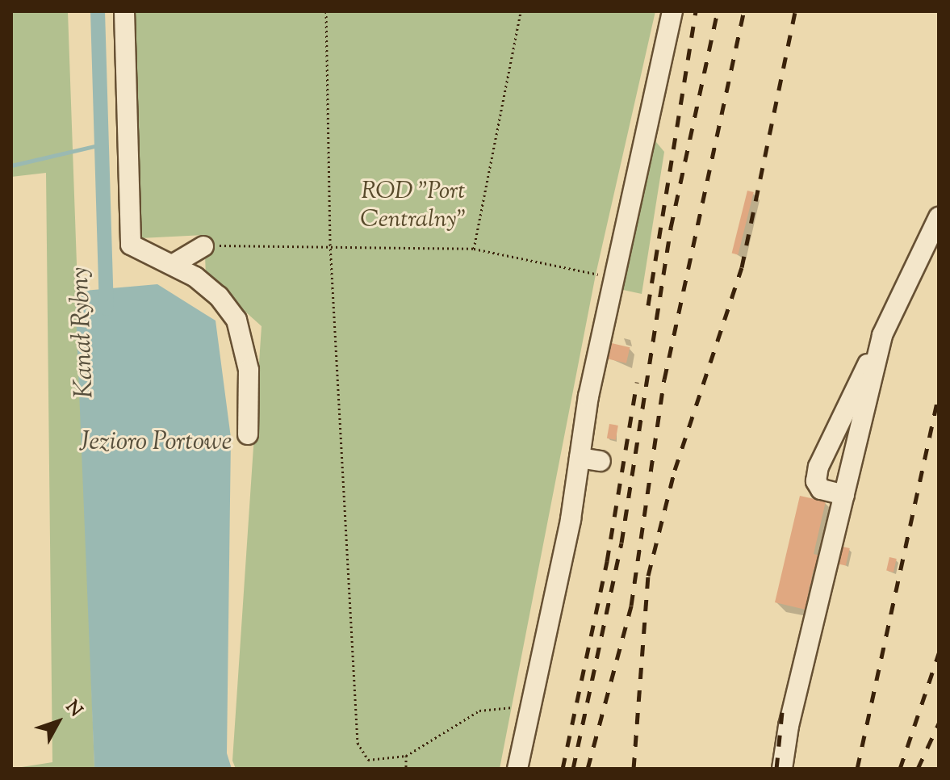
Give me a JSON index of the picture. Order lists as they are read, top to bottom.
{
  "water": ["Kanał Rybny", "Jezioro Portowe"],
  "parks": ["ROD \"Port Centralny\""],
  "north": "top right"
}
